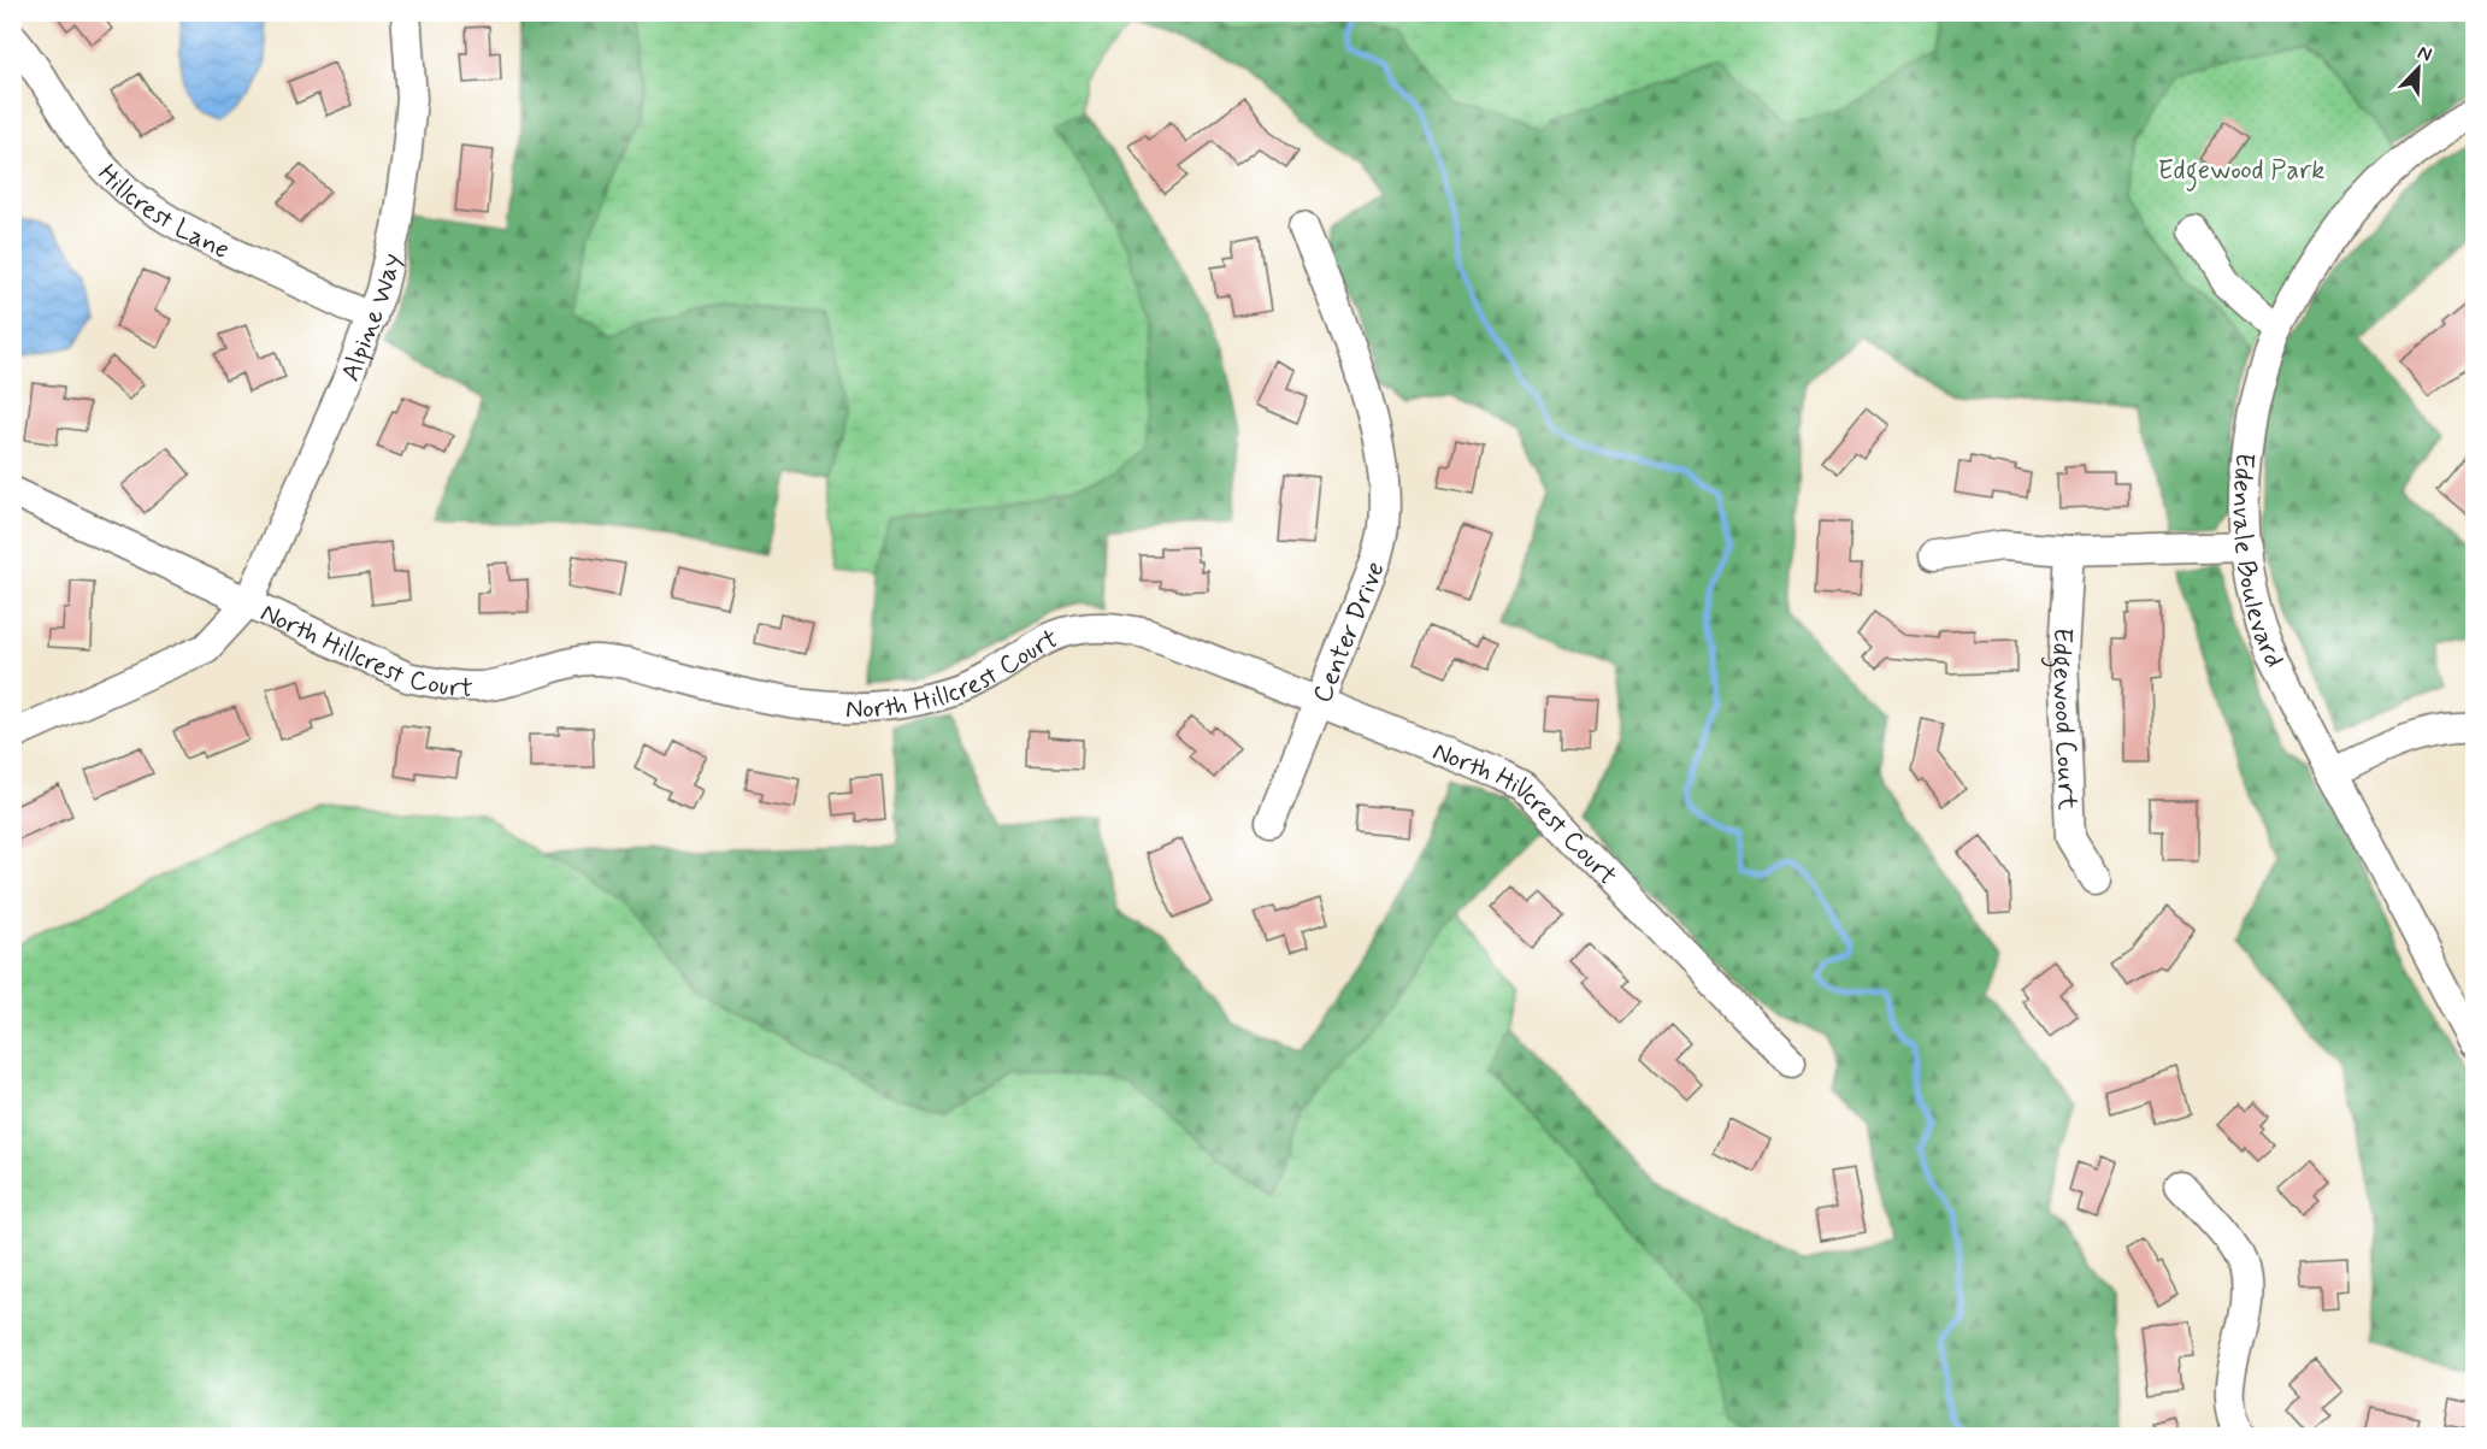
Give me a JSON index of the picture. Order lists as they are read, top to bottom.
{
  "streets": {
    "street": [
      "Hillcrest Lane",
      "Alpine Way",
      "Edenvale Boulevard",
      "Center Drive",
      "North Hillcrest Court",
      "Edgewood Court"
    ]
  },
  "crossings": [
    ["Hillcrest Lane", "Alpine Way"],
    ["Alpine Way", "North Hillcrest Court"],
    ["Center Drive", "North Hillcrest Court"]
  ],
  "parks": ["Edgewood Park"],
  "north": "top right"
}
